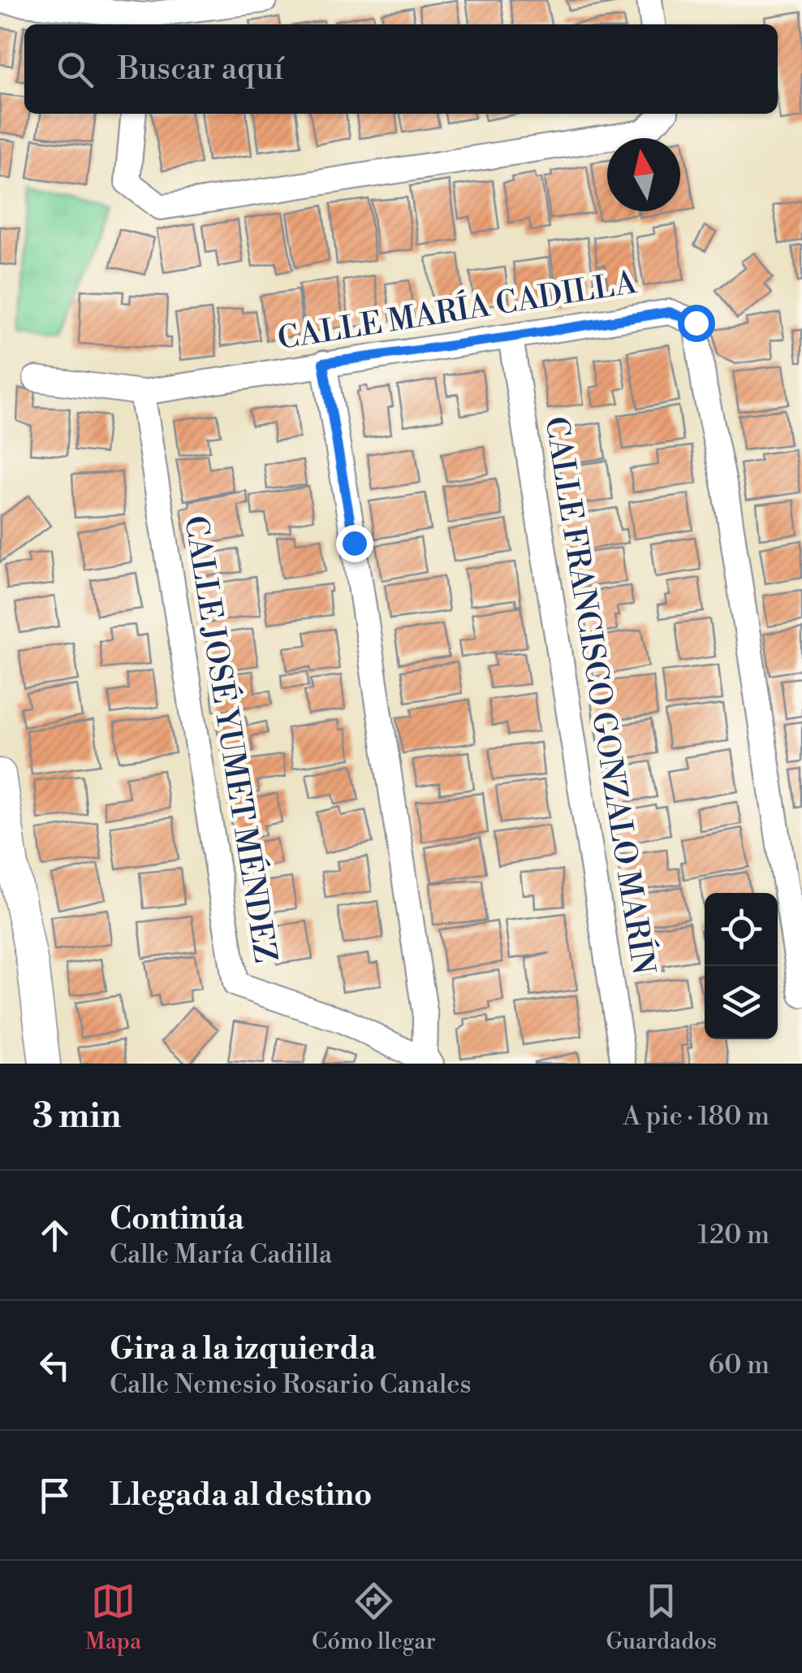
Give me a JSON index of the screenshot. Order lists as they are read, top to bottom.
{
  "streets": {
    "street": ["CALLE MARÍA CADILLA", "CALLE FRANCISCO GONZALO MARÍN", "CALLE JOSÉ YUMET MÉNDEZ"]
  },
  "crossings": [
    ["CALLE MARÍA CADILLA", "CALLE FRANCISCO GONZALO MARÍN"],
    ["CALLE MARÍA CADILLA", "CALLE JOSÉ YUMET MÉNDEZ"]
  ],
  "north": "top",
  "page": {
    "search": "Buscar aquí",
    "heading": ["3 min", "A pie · 180 m"],
    "list": [
      ["Continúa", "Calle María Cadilla", "120 m"],
      ["Gira a la izquierda", "Calle Nemesio Rosario Canales", "60 m"],
      "Llegada al destino"
    ],
    "nav": ["Mapa", "Cómo llegar", "Guardados"]
  }
}
